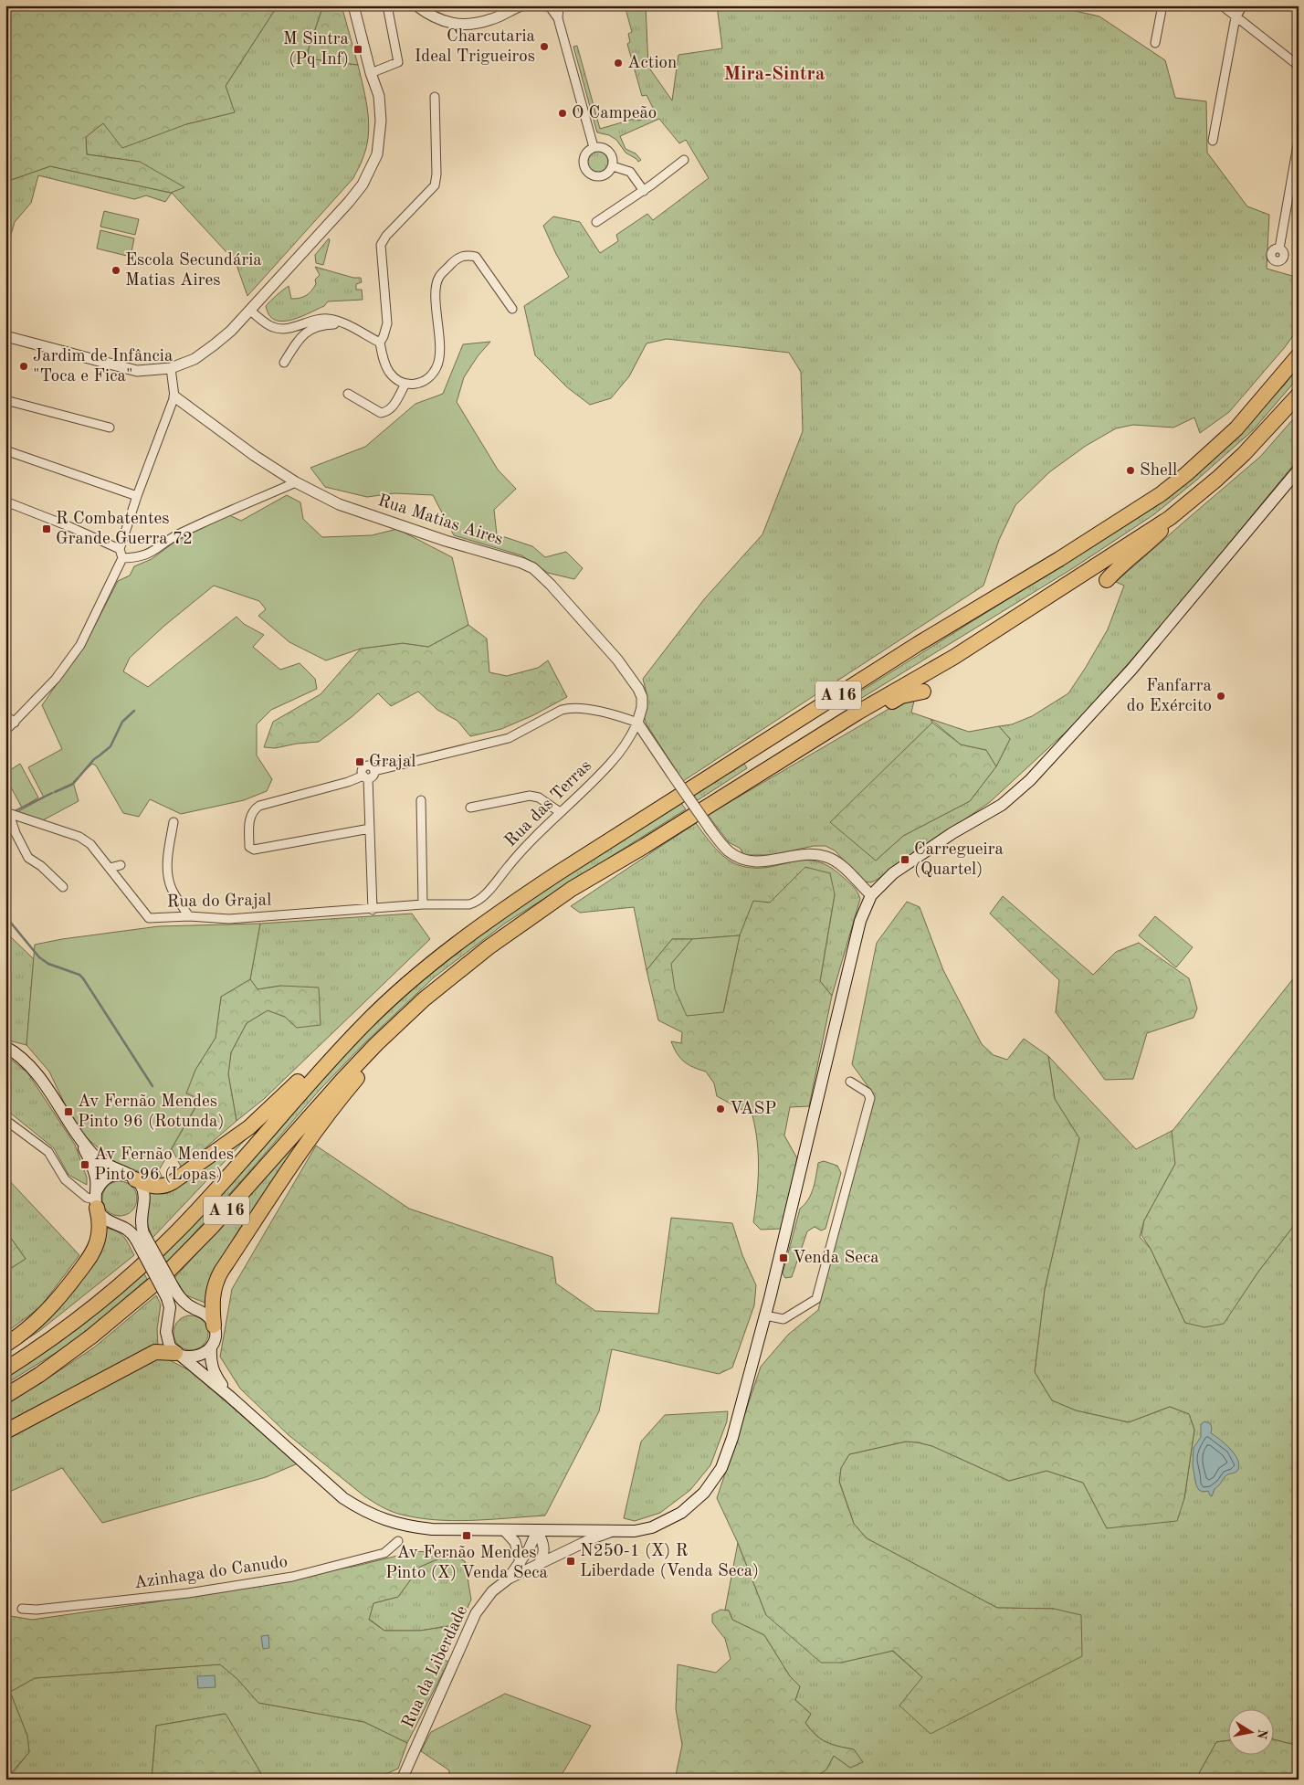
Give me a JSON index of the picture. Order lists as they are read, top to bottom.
{
  "streets": {
    "highway": ["A 16"],
    "street": [
      "Rua Matias Aires",
      "Rua das Terras",
      "Rua do Grajal",
      "Azinhaga do Canudo",
      "Rua da Liberdade"
    ]
  },
  "crossings": [
    ["Rua Matias Aires", "Rua das Terras"],
    ["Rua das Terras", "Rua do Grajal"]
  ],
  "districts": ["Mira-Sintra"],
  "places": {
    "other": [
      "Charcutaria Ideal Trigueiros",
      "Action",
      "O Campeão",
      "Escola Secundária Matias Aires",
      "Jardim de Infância \"Toca e Fica\"",
      "Shell",
      "Fanfarra do Exército",
      "VASP"
    ],
    "transit": [
      "M Sintra (Pq Inf)",
      "R Combatentes Grande Guerra 72",
      "Grajal",
      "Carregueira (Quartel)",
      "Av Fernão Mendes Pinto 96 (Rotunda)",
      "Av Fernão Mendes Pinto 96 (Lopas)",
      "Venda Seca",
      "Av Fernão Mendes Pinto (X) Venda Seca",
      "N250-1 (X) R Liberdade (Venda Seca)"
    ]
  },
  "north": "right"
}
